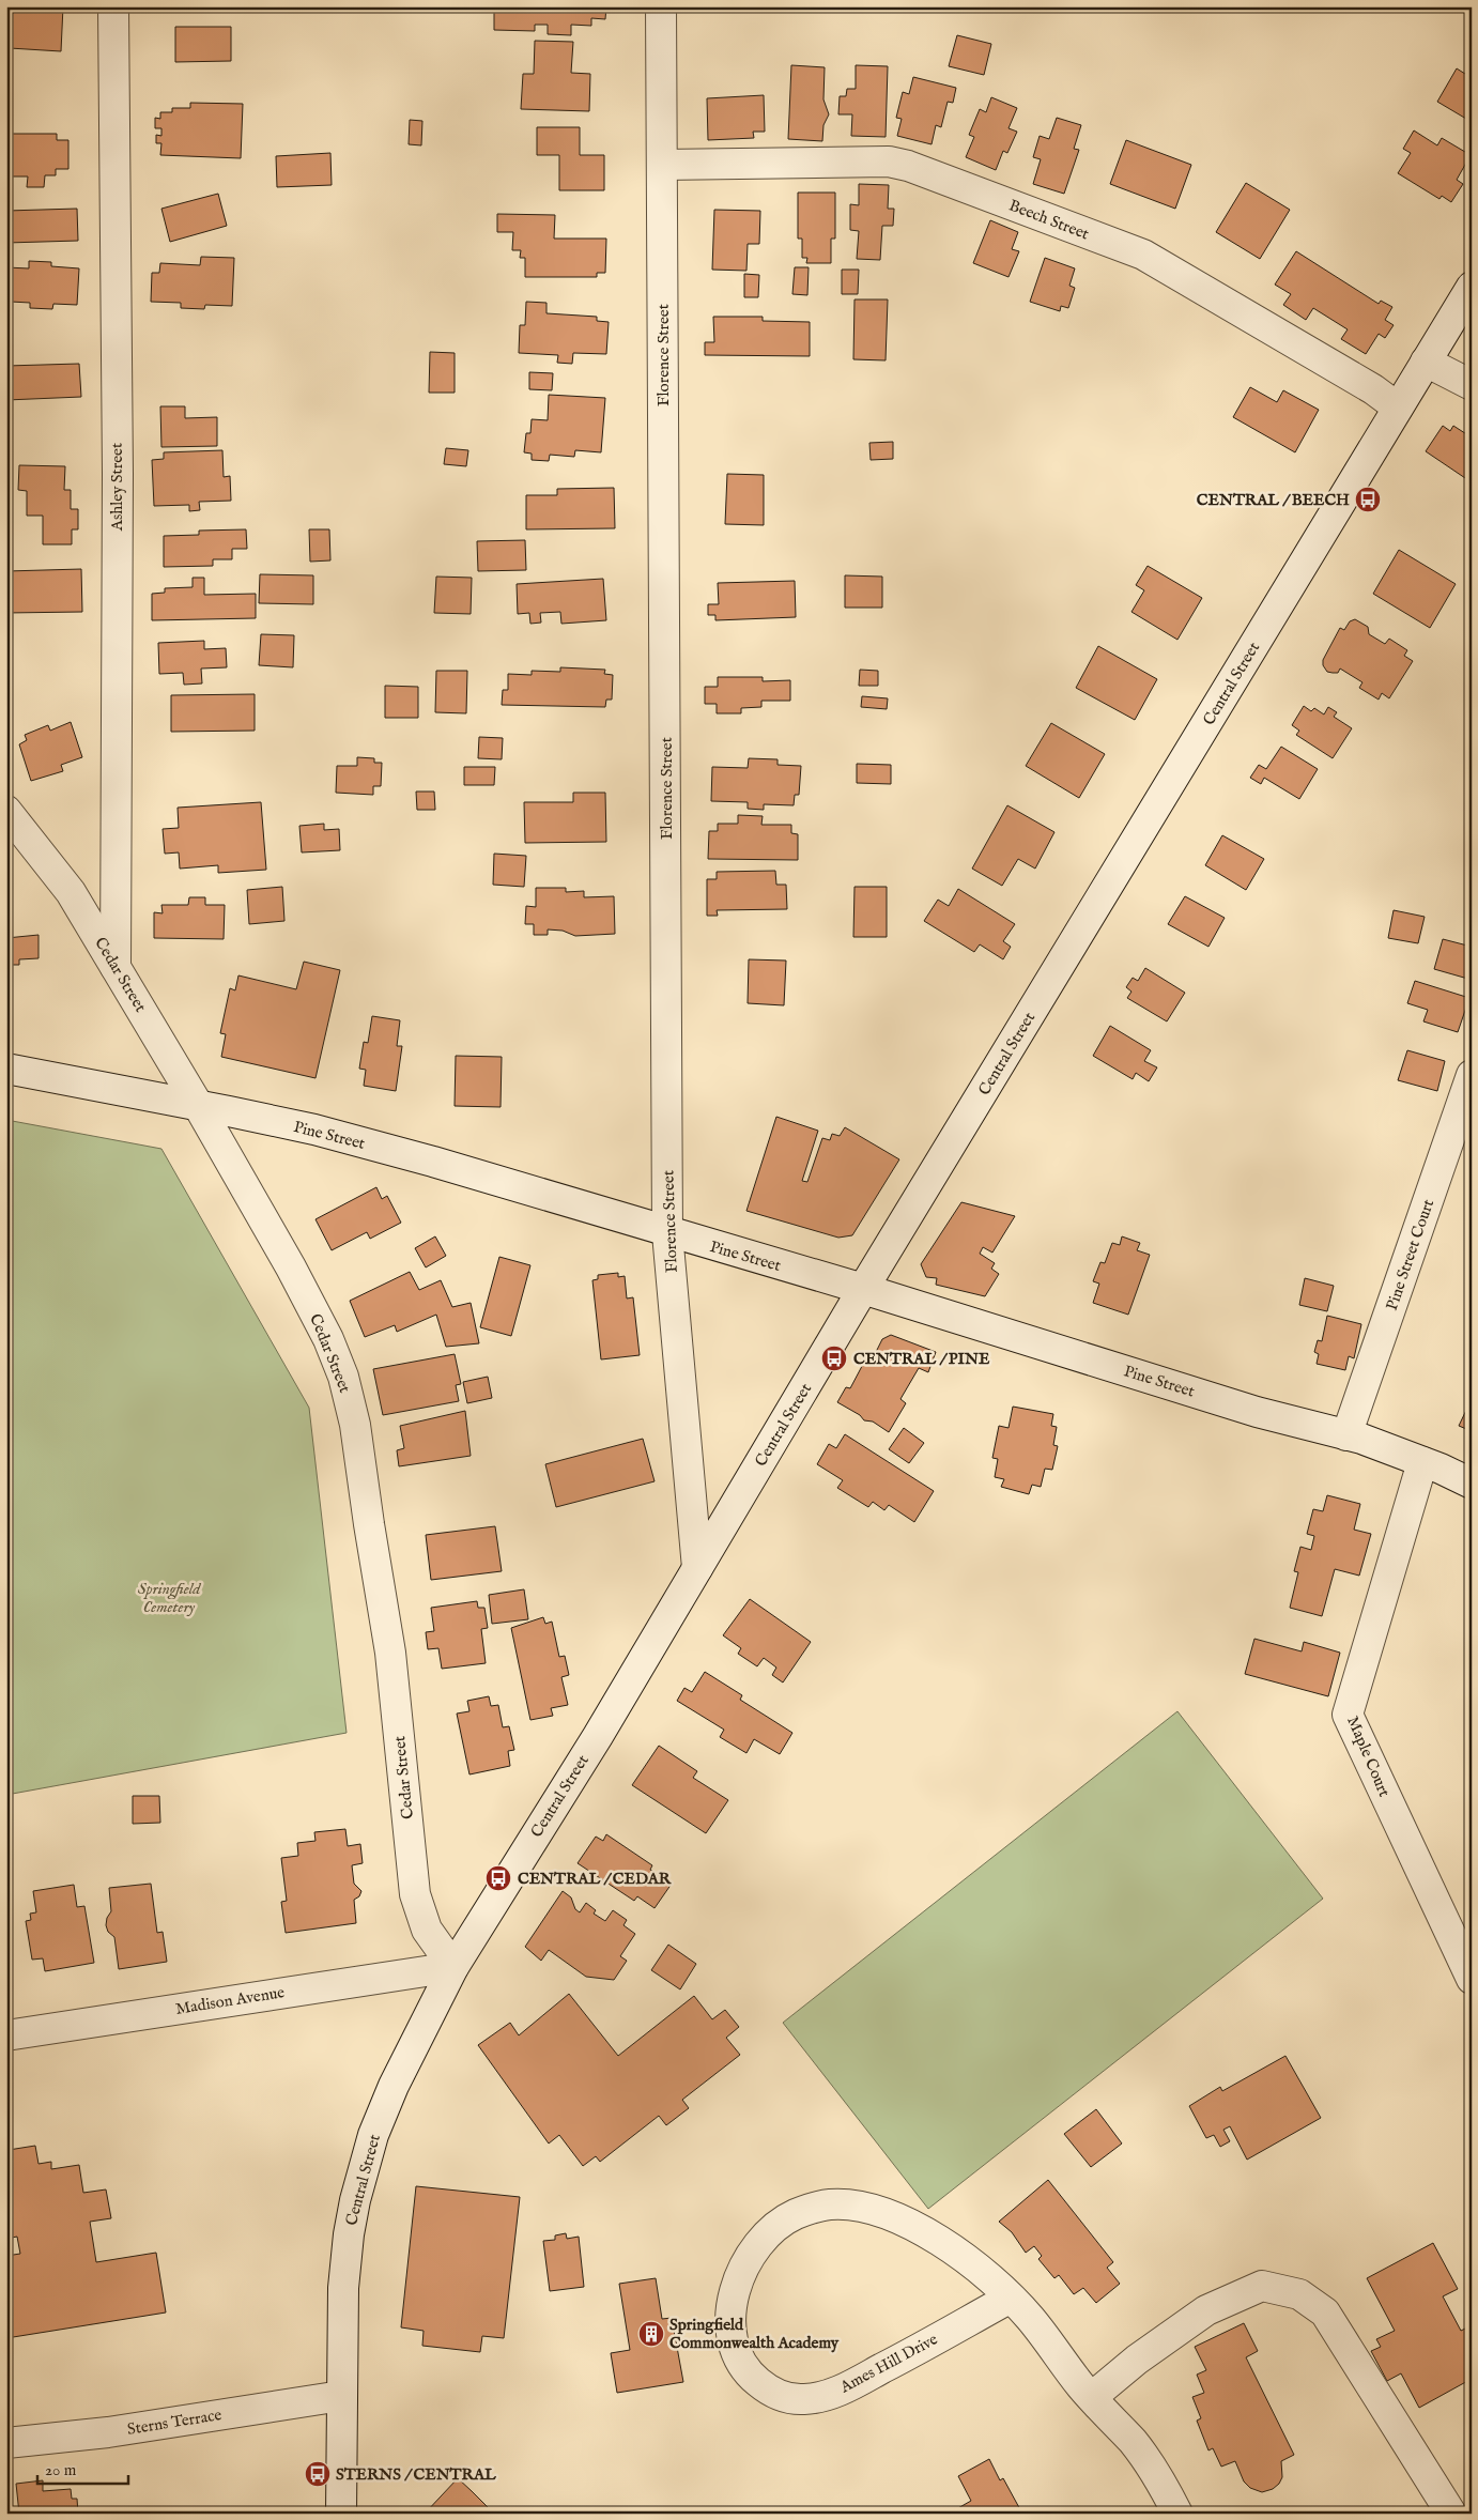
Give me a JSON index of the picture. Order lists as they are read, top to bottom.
{
  "streets": {
    "street": [
      "Beech Street",
      "Florence Street",
      "Ashley Street",
      "Central Street",
      "Cedar Street",
      "Pine Street",
      "Pine Street Court",
      "Maple Court",
      "Madison Avenue",
      "Ames Hill Drive",
      "Sterns Terrace"
    ]
  },
  "crossings": [
    ["Beech Street", "Florence Street"],
    ["Beech Street", "Central Street"],
    ["Florence Street", "Central Street"],
    ["Florence Street", "Pine Street"],
    ["Ashley Street", "Cedar Street"],
    ["Central Street", "Cedar Street"],
    ["Central Street", "Pine Street"],
    ["Central Street", "Madison Avenue"],
    ["Central Street", "Sterns Terrace"],
    ["Cedar Street", "Pine Street"],
    ["Cedar Street", "Madison Avenue"],
    ["Pine Street", "Pine Street Court"],
    ["Pine Street", "Maple Court"]
  ],
  "parks": ["Springfield Cemetery"],
  "places": {
    "bus stop": [
      "CENTRAL / BEECH",
      "CENTRAL / PINE",
      "CENTRAL / CEDAR",
      "STERNS / CENTRAL"
    ],
    "building": ["Springfield Commonwealth Academy"]
  },
  "scale_bar": "20 m"
}
